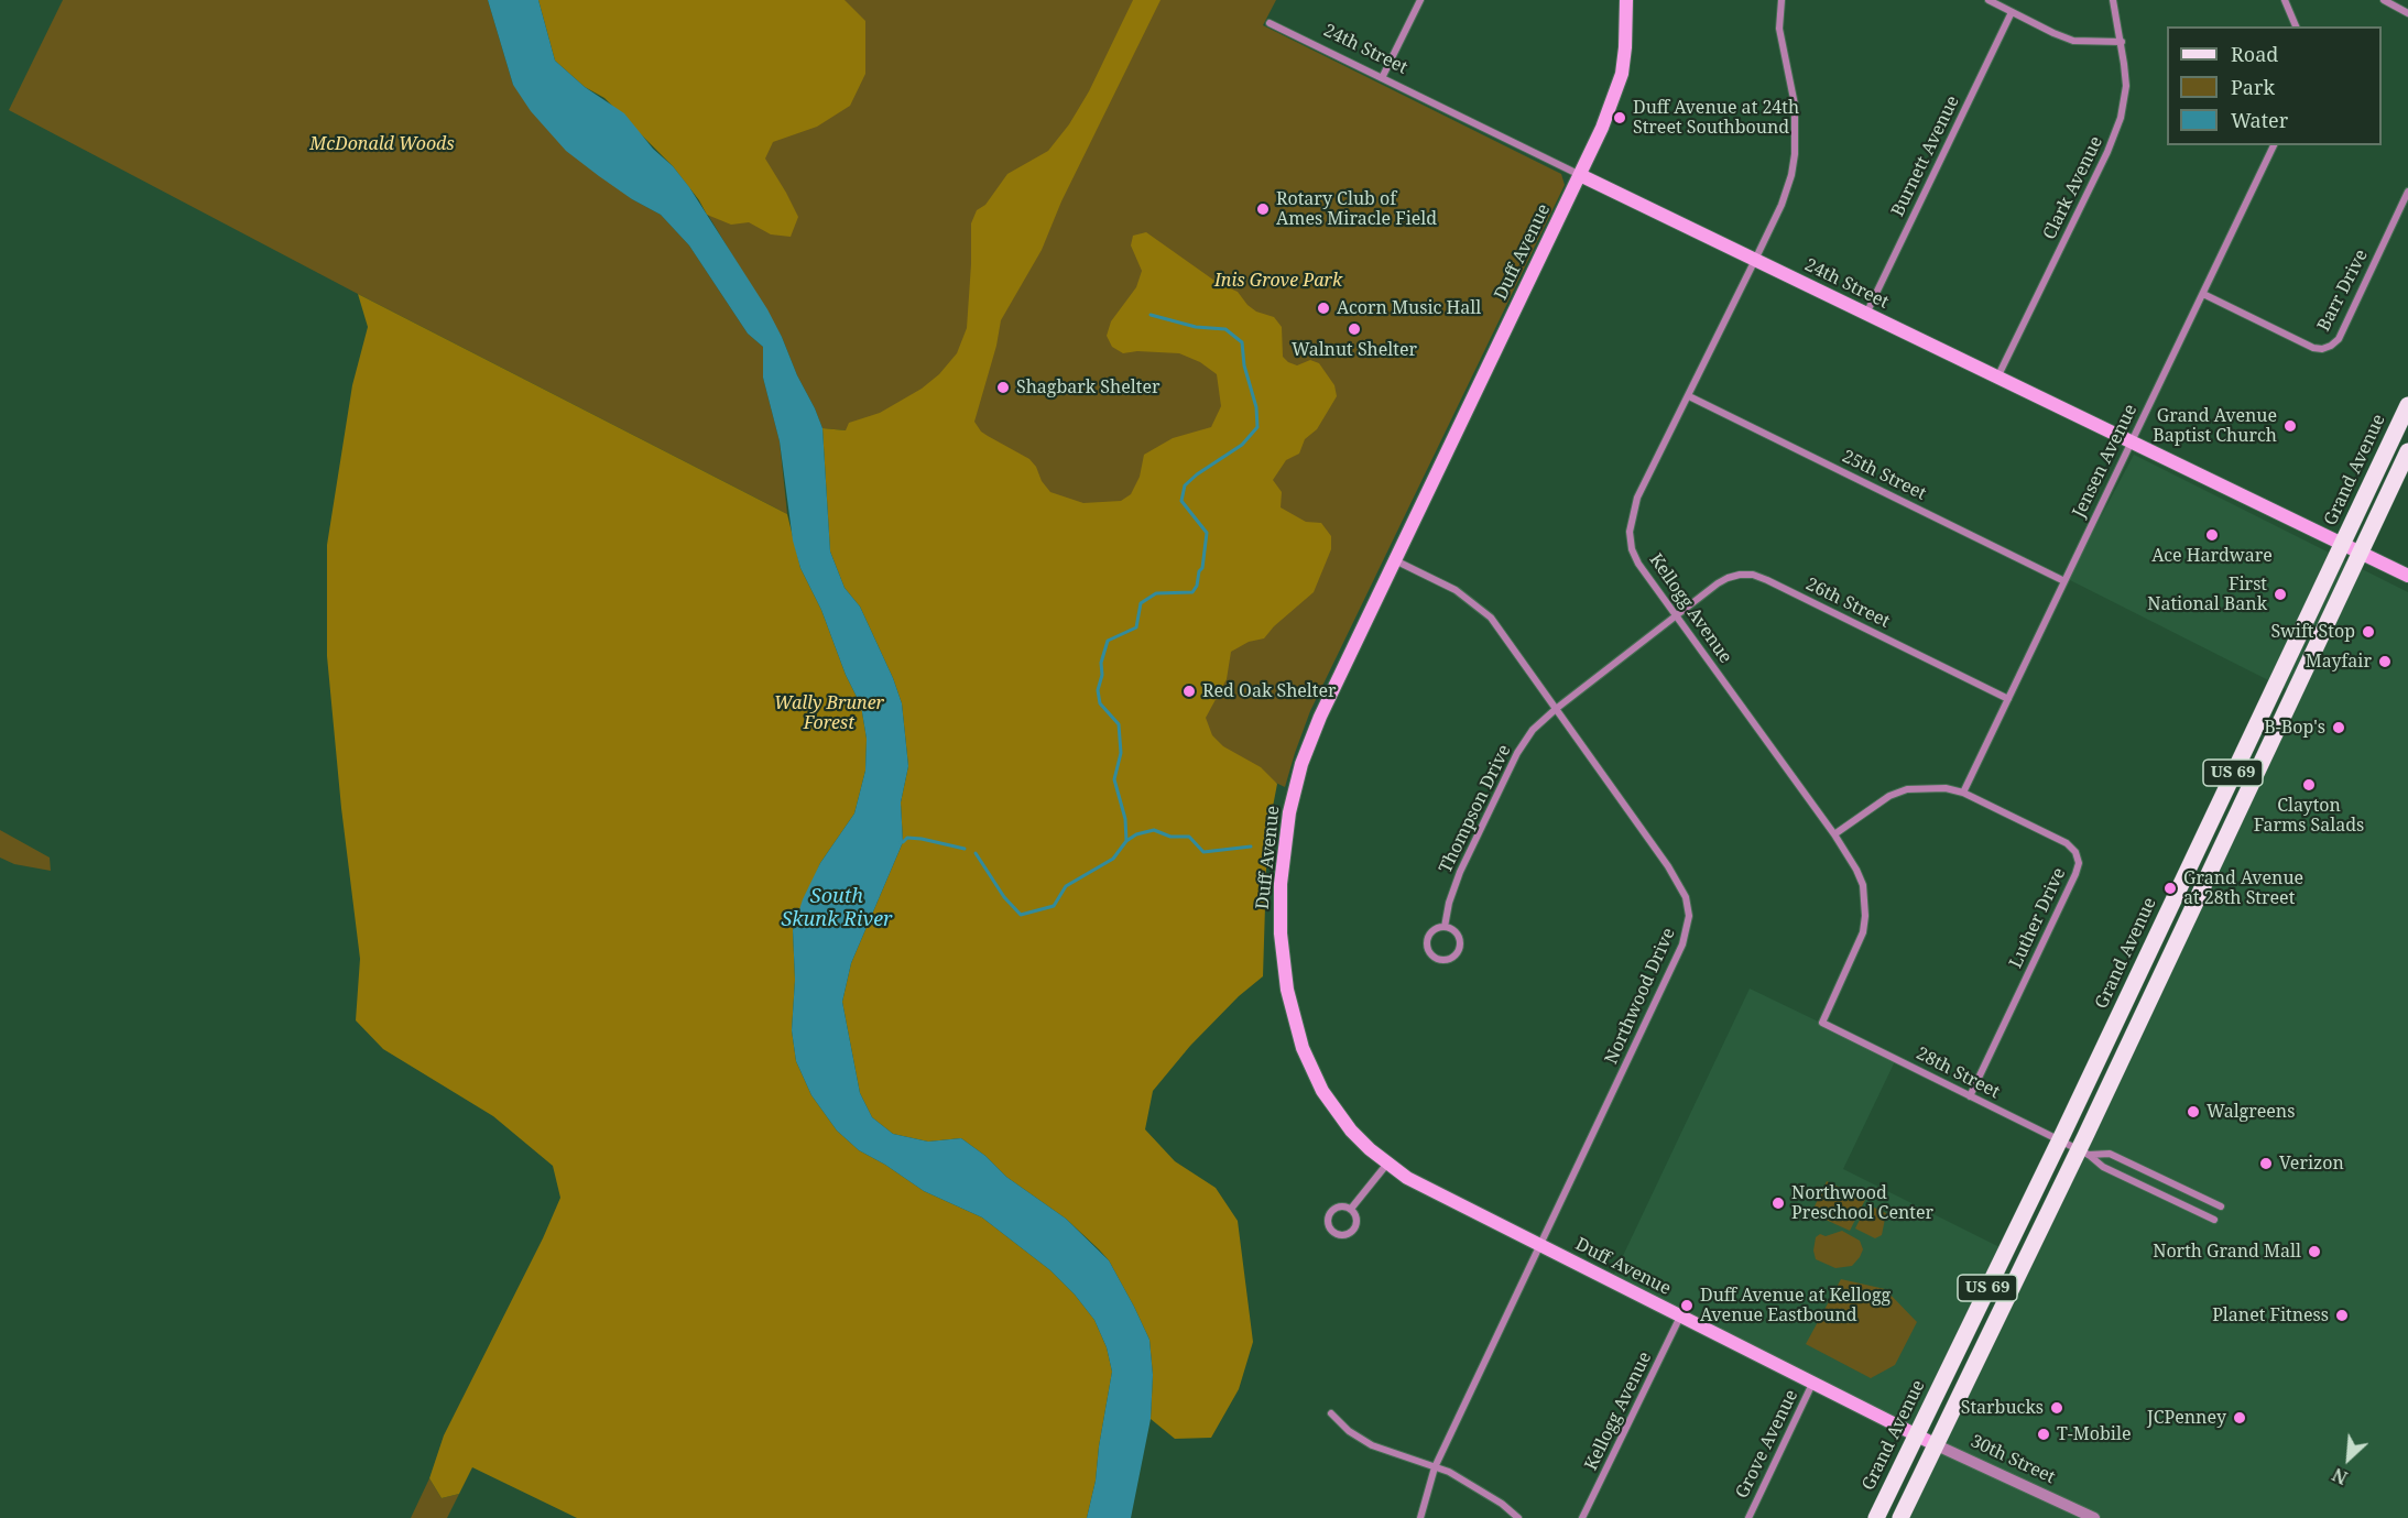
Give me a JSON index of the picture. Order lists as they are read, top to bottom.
{
  "streets": {
    "main road": [
      "24th Street",
      "Duff Avenue",
      "Grand Avenue",
      "US 69",
      "30th Street"
    ],
    "street": [
      "Burnett Avenue",
      "Clark Avenue",
      "Barr Drive",
      "Jensen Avenue",
      "25th Street",
      "26th Street",
      "Kellogg Avenue",
      "Thompson Drive",
      "Luther Drive",
      "Northwood Drive",
      "28th Street",
      "Grove Avenue"
    ]
  },
  "crossings": [
    ["24th Street", "Burnett Avenue"],
    ["24th Street", "Clark Avenue"],
    ["24th Street", "Duff Avenue"],
    ["24th Street", "Jensen Avenue"],
    ["24th Street", "Grand Avenue"],
    ["24th Street", "Kellogg Avenue"],
    ["24th Street", "US 69"],
    ["Duff Avenue", "Grand Avenue"],
    ["Duff Avenue", "Kellogg Avenue"],
    ["Duff Avenue", "Northwood Drive"],
    ["Duff Avenue", "Grove Avenue"],
    ["Duff Avenue", "30th Street"],
    ["Barr Drive", "Jensen Avenue"],
    ["Jensen Avenue", "25th Street"],
    ["Jensen Avenue", "26th Street"],
    ["Jensen Avenue", "Luther Drive"],
    ["Grand Avenue", "28th Street"],
    ["Grand Avenue", "30th Street"],
    ["25th Street", "Kellogg Avenue"],
    ["26th Street", "Kellogg Avenue"],
    ["26th Street", "Thompson Drive"],
    ["Kellogg Avenue", "Thompson Drive"],
    ["Kellogg Avenue", "Luther Drive"],
    ["Kellogg Avenue", "28th Street"],
    ["US 69", "28th Street"],
    ["US 69", "30th Street"],
    ["Thompson Drive", "Northwood Drive"],
    ["Luther Drive", "28th Street"]
  ],
  "water": ["South Skunk River"],
  "parks": ["McDonald Woods", "Inis Grove Park", "Wally Bruner Forest"],
  "places": [
    "Duff Avenue at 24th Street Southbound",
    "Rotary Club of Ames Miracle Field",
    "Acorn Music Hall",
    "Walnut Shelter",
    "Shagbark Shelter",
    "Grand Avenue Baptist Church",
    "Ace Hardware",
    "First National Bank",
    "Swift Stop",
    "Mayfair",
    "Red Oak Shelter",
    "B-Bop's",
    "Clayton Farms Salads",
    "Grand Avenue at 28th Street",
    "Walgreens",
    "Verizon",
    "Northwood Preschool Center",
    "North Grand Mall",
    "Duff Avenue at Kellogg Avenue Eastbound",
    "Planet Fitness",
    "Starbucks",
    "JCPenney",
    "T-Mobile"
  ],
  "legend": ["Road", "Park", "Water"],
  "north": "bottom left"
}
